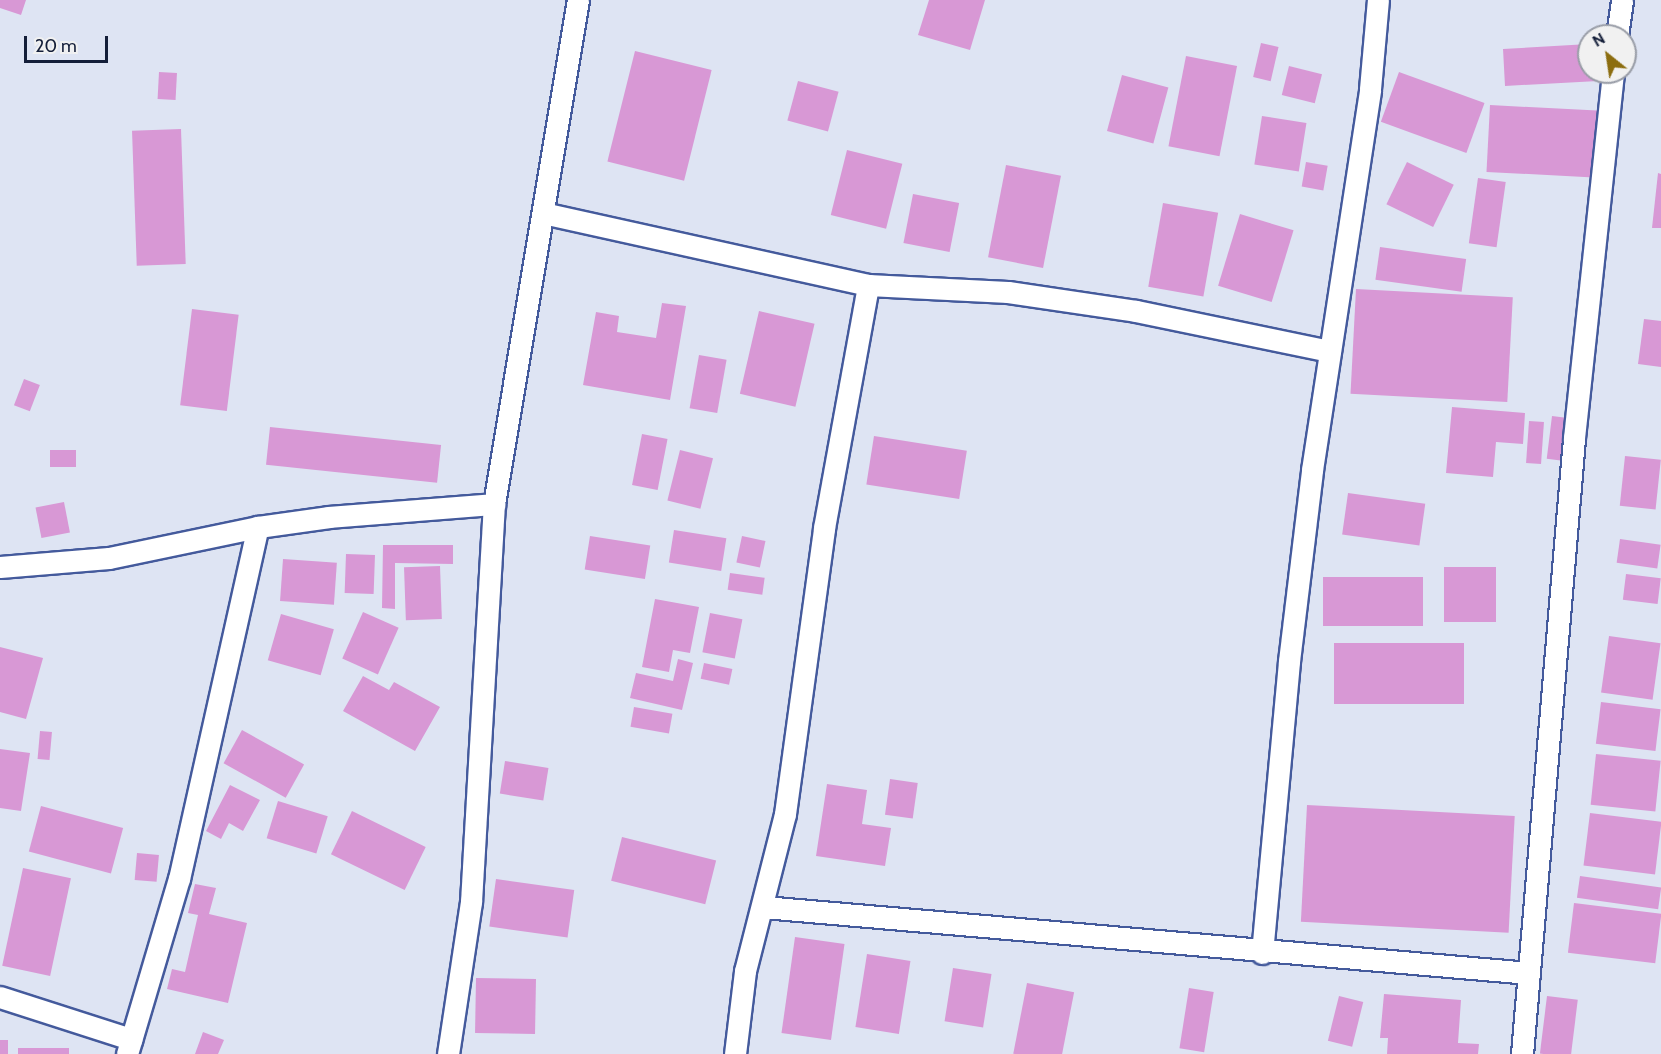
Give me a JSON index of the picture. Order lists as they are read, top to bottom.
{
  "scale_bar": "20 m",
  "north": "top left"
}
